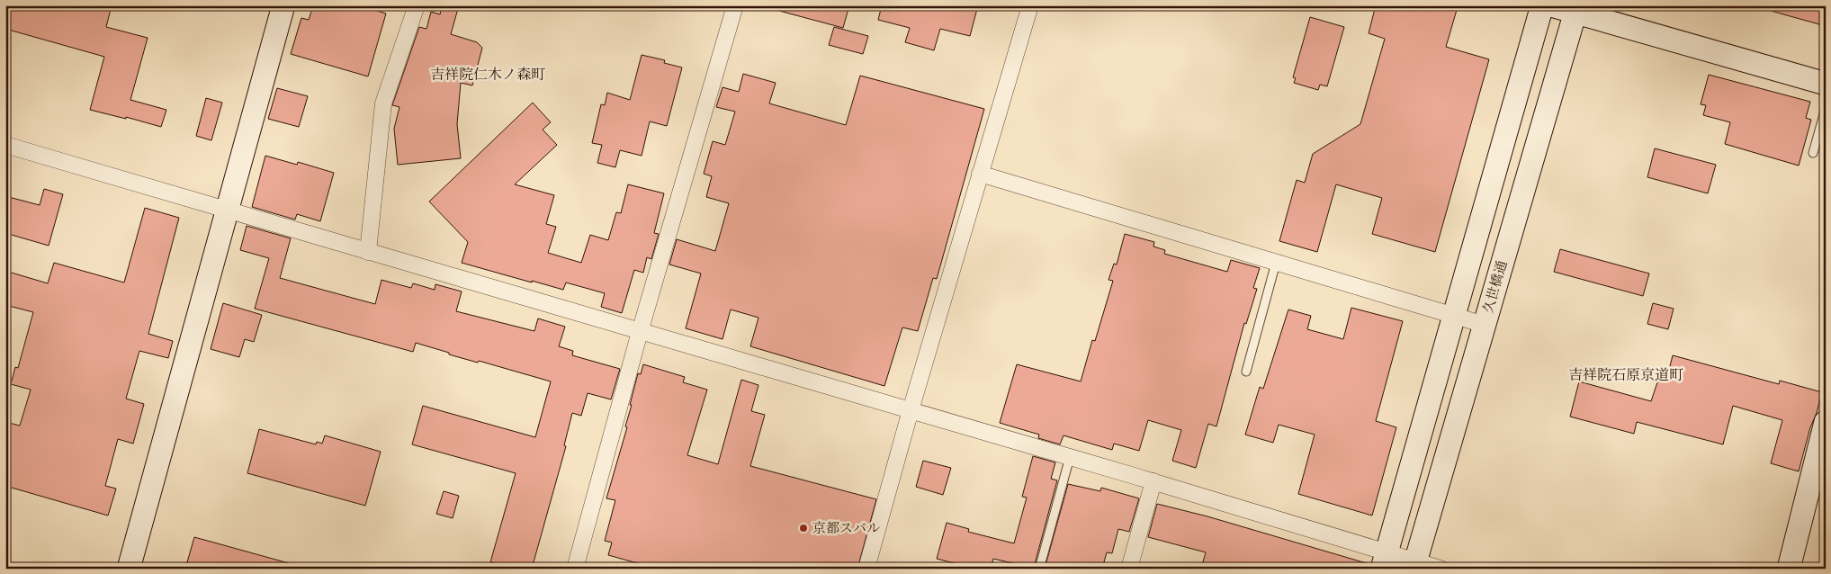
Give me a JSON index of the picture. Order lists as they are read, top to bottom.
{
  "streets": {
    "street": ["久世橋通"]
  },
  "districts": ["吉祥院仁木ノ森町", "吉祥院石原京道町"],
  "places": ["京都スバル"]
}
